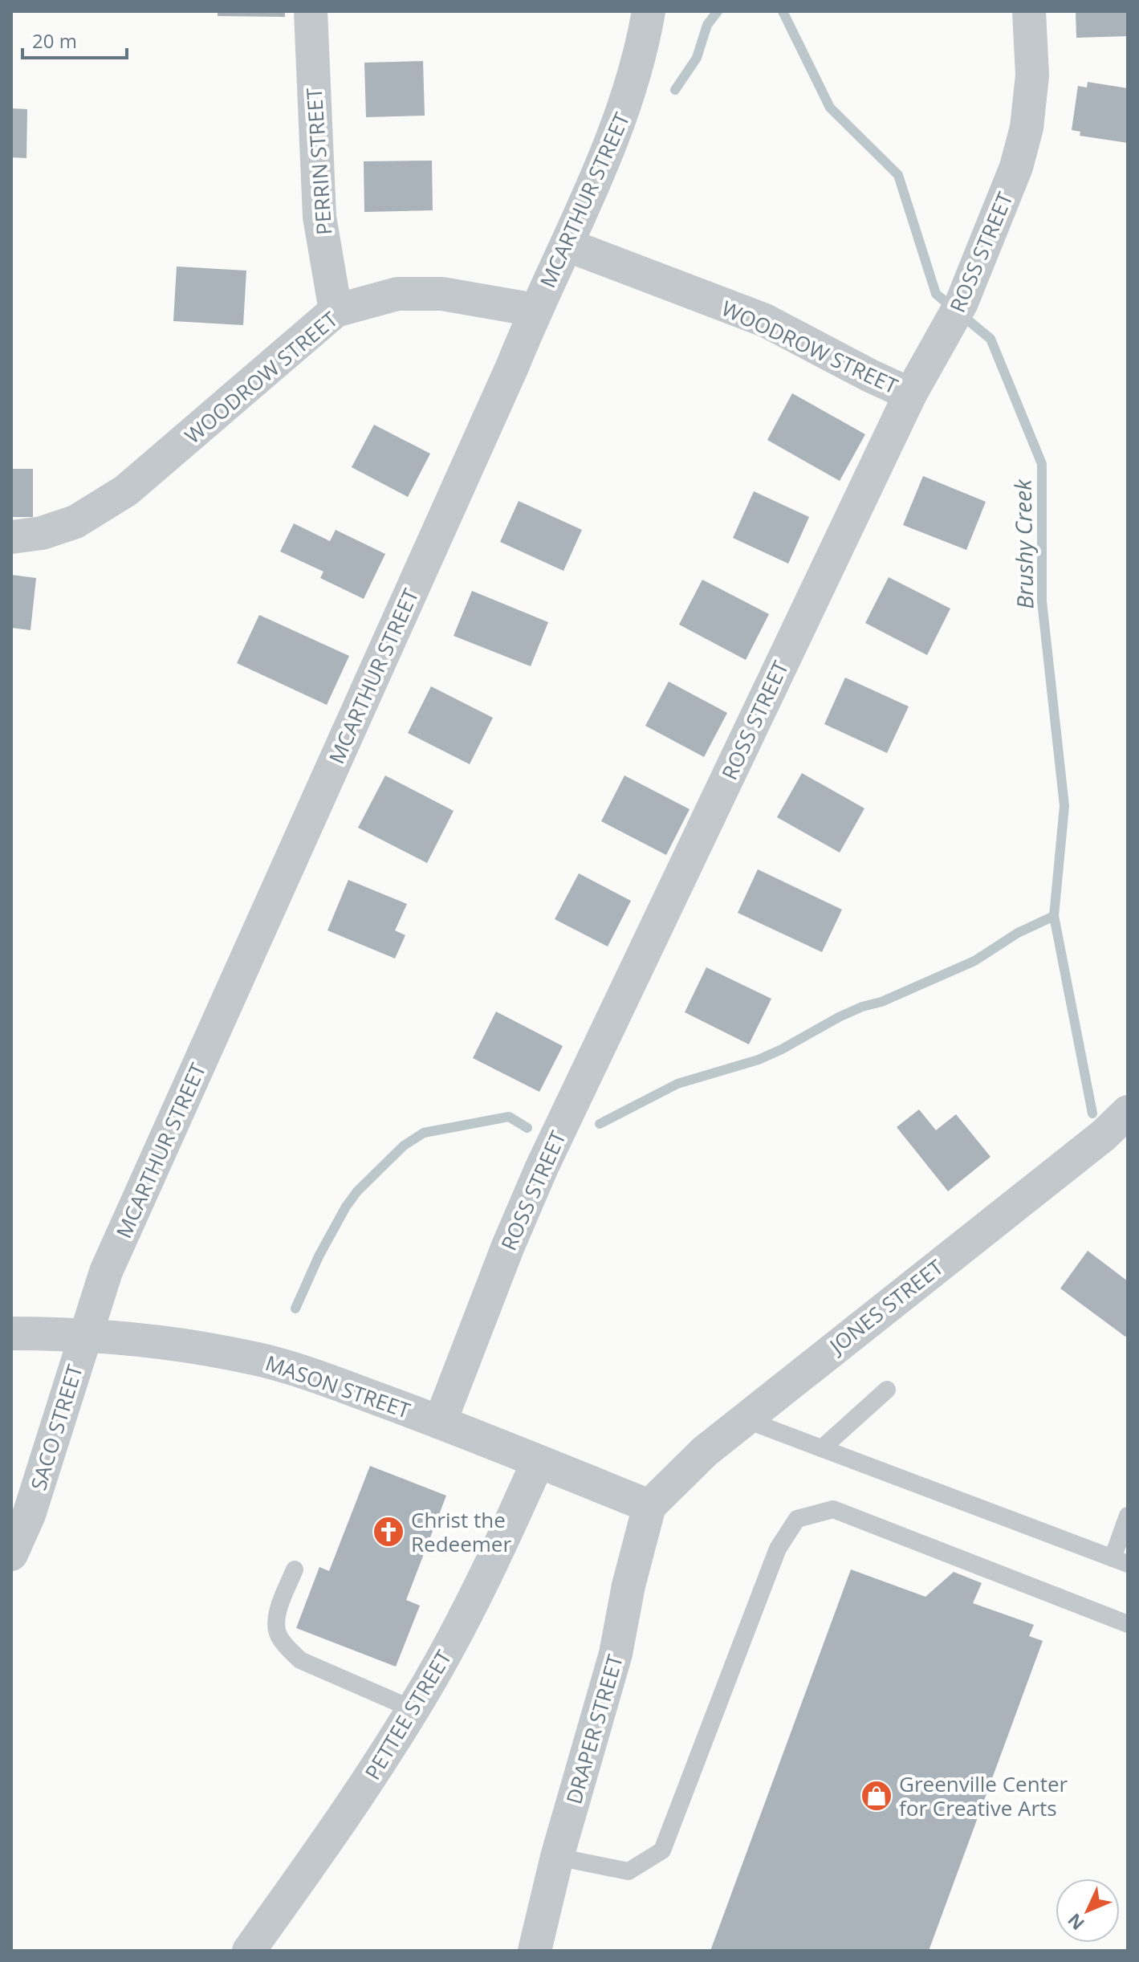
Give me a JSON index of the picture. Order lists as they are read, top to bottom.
{
  "streets": {
    "street": [
      "PERRIN STREET",
      "MCARTHUR STREET",
      "ROSS STREET",
      "WOODROW STREET",
      "JONES STREET",
      "MASON STREET",
      "SACO STREET",
      "PETTEE STREET",
      "DRAPER STREET"
    ]
  },
  "crossings": [
    ["PERRIN STREET", "WOODROW STREET"],
    ["MCARTHUR STREET", "WOODROW STREET"],
    ["MCARTHUR STREET", "MASON STREET"],
    ["MCARTHUR STREET", "SACO STREET"],
    ["ROSS STREET", "WOODROW STREET"],
    ["ROSS STREET", "MASON STREET"],
    ["JONES STREET", "MASON STREET"],
    ["JONES STREET", "DRAPER STREET"],
    ["MASON STREET", "SACO STREET"],
    ["MASON STREET", "PETTEE STREET"],
    ["MASON STREET", "DRAPER STREET"]
  ],
  "water": ["Brushy Creek"],
  "places": {
    "church": ["Christ the Redeemer"],
    "shop": ["Greenville Center for Creative Arts"]
  },
  "scale_bar": "20 m",
  "north": "bottom left"
}
